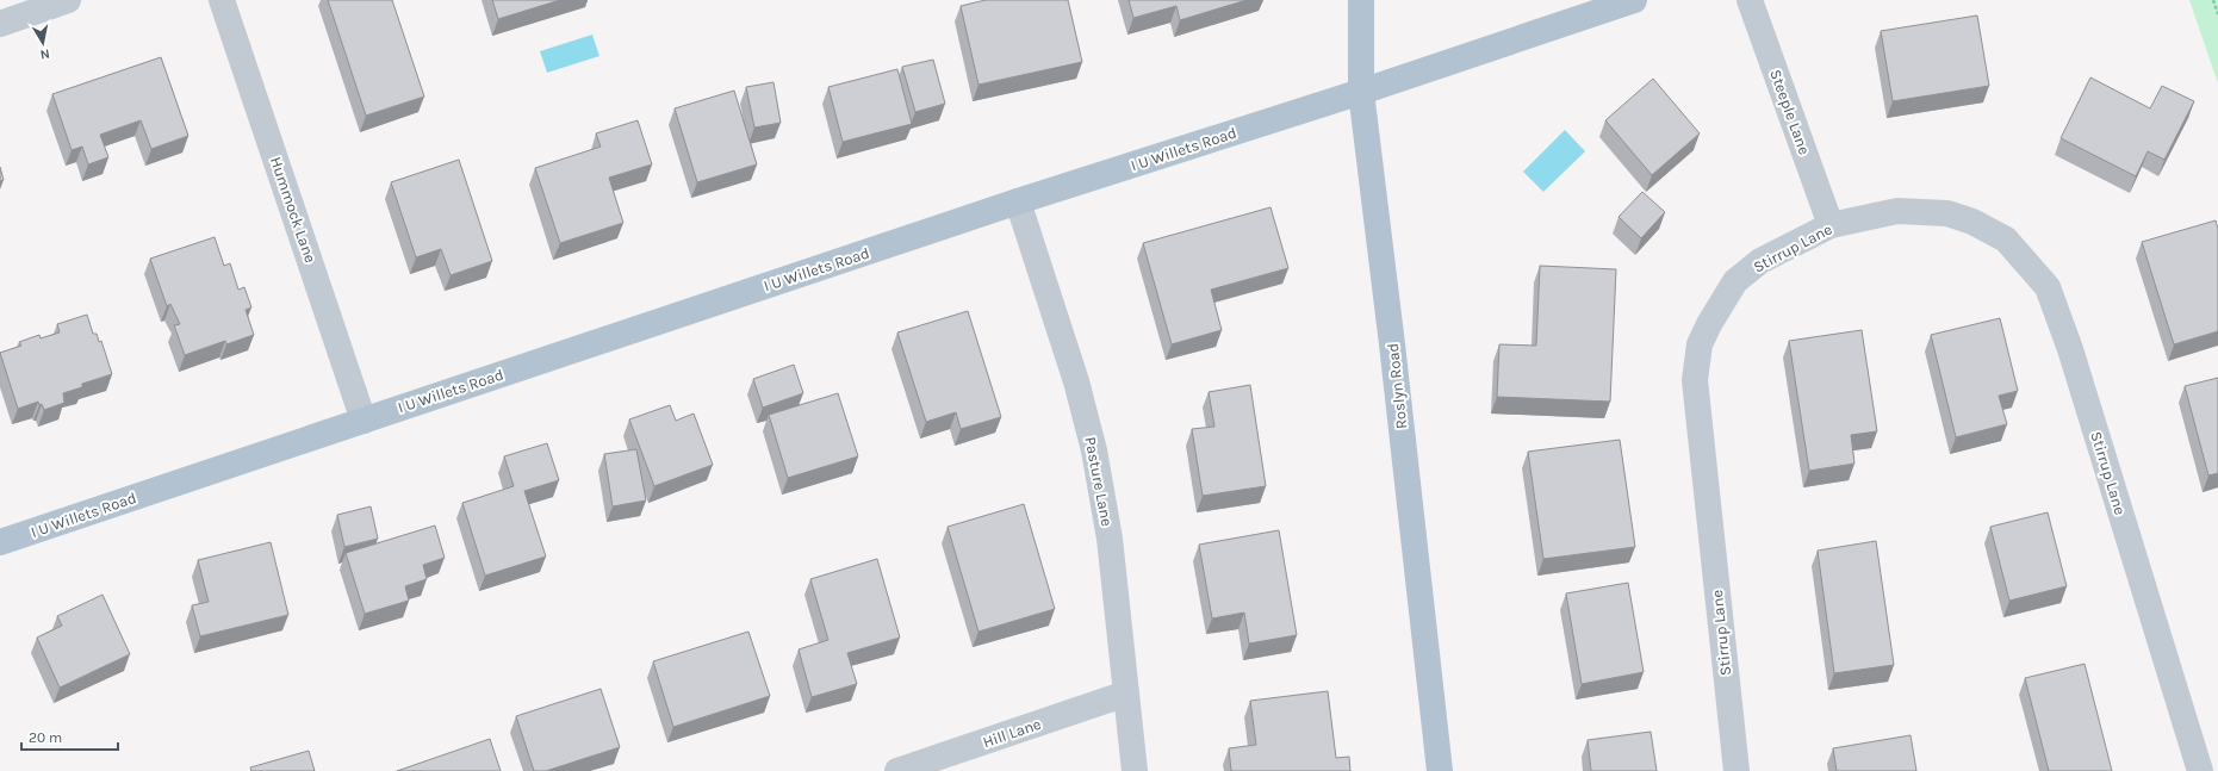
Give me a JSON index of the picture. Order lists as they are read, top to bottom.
{
  "streets": {
    "main road": ["I U Willets Road", "Roslyn Road"],
    "street": [
      "Steeple Lane",
      "Hummock Lane",
      "Stirrup Lane",
      "Pasture Lane",
      "Hill Lane"
    ]
  },
  "crossings": [
    ["Steeple Lane", "Stirrup Lane"],
    ["I U Willets Road", "Hummock Lane"],
    ["I U Willets Road", "Roslyn Road"],
    ["I U Willets Road", "Pasture Lane"],
    ["Pasture Lane", "Hill Lane"]
  ],
  "scale_bar": "20 m",
  "north": "bottom"
}
